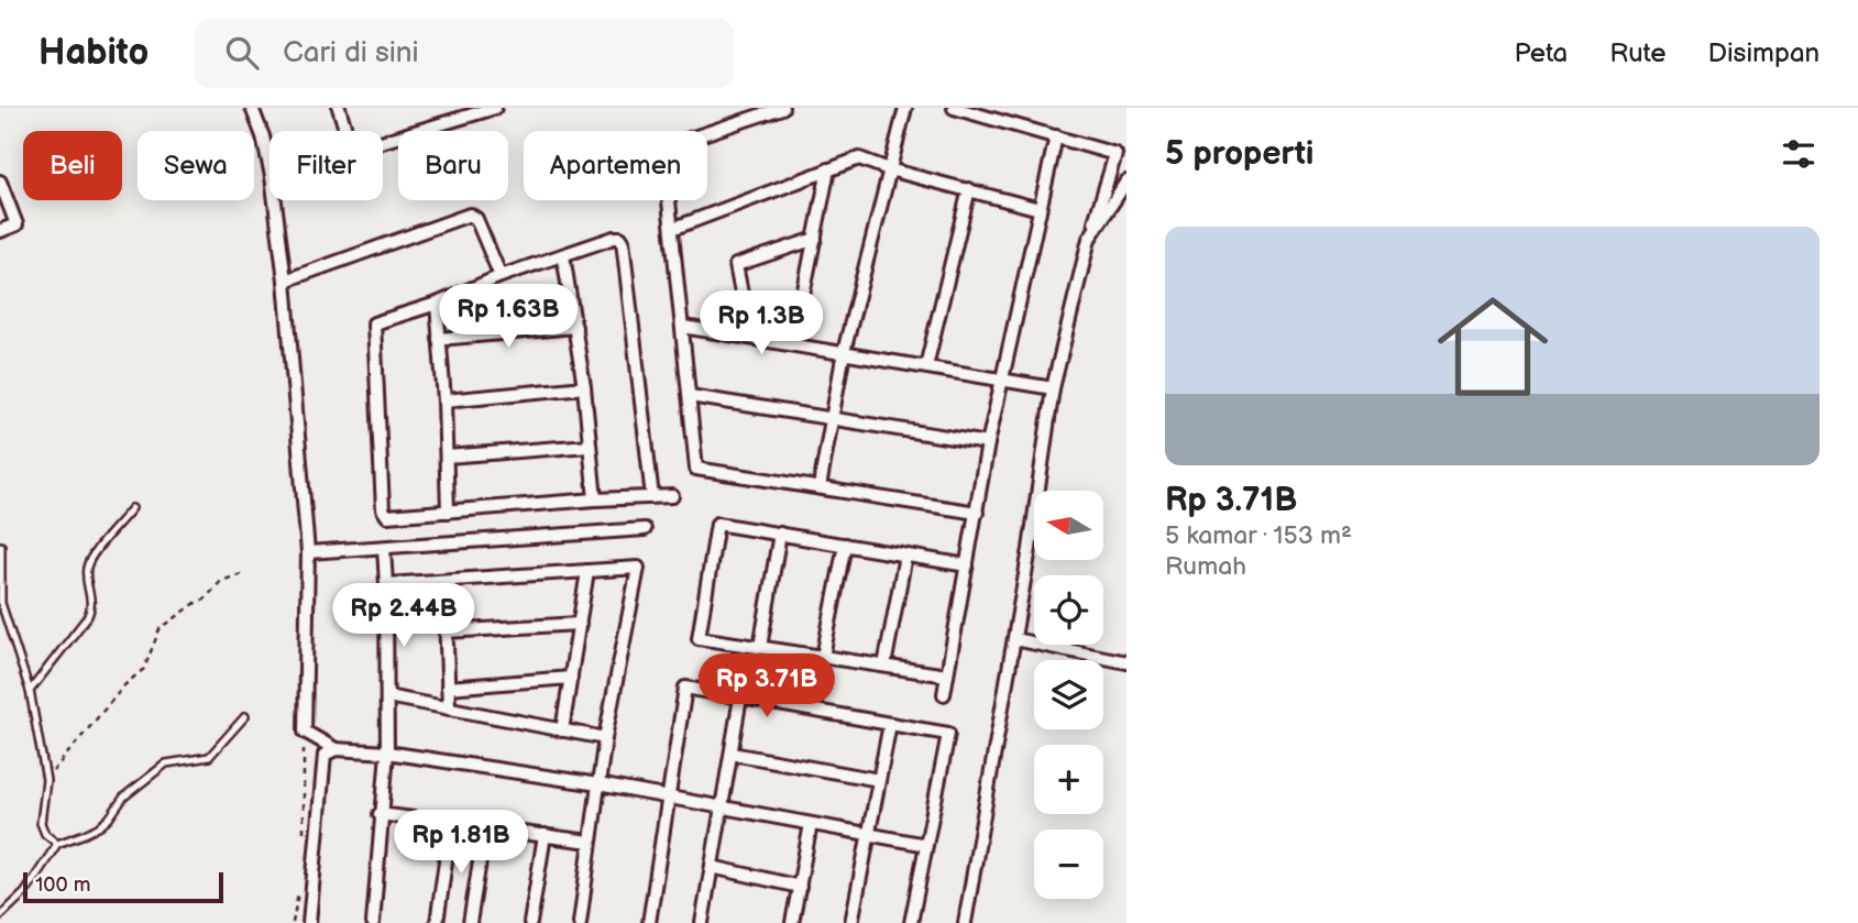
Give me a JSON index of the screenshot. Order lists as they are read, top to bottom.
{
  "scale_bar": "100 m",
  "north": "left",
  "page": {
    "header": "Habito",
    "search": "Cari di sini",
    "nav": ["Peta", "Rute", "Disimpan"],
    "heading": "5 properti",
    "chip": [
      "Beli",
      "Sewa",
      "Filter",
      "Baru",
      "Apartemen"
    ],
    "list": [
      {
        "name": "Rp 3.71B",
        "note": "5 kamar · 153 m² · Rumah"
      }
    ],
    "price": [
      "Rp 1.63B",
      "Rp 1.3B",
      "Rp 2.44B",
      "Rp 3.71B",
      "Rp 1.81B"
    ],
    "map_buttons": ["+", "−"],
    "scale": "100 m"
  }
}
